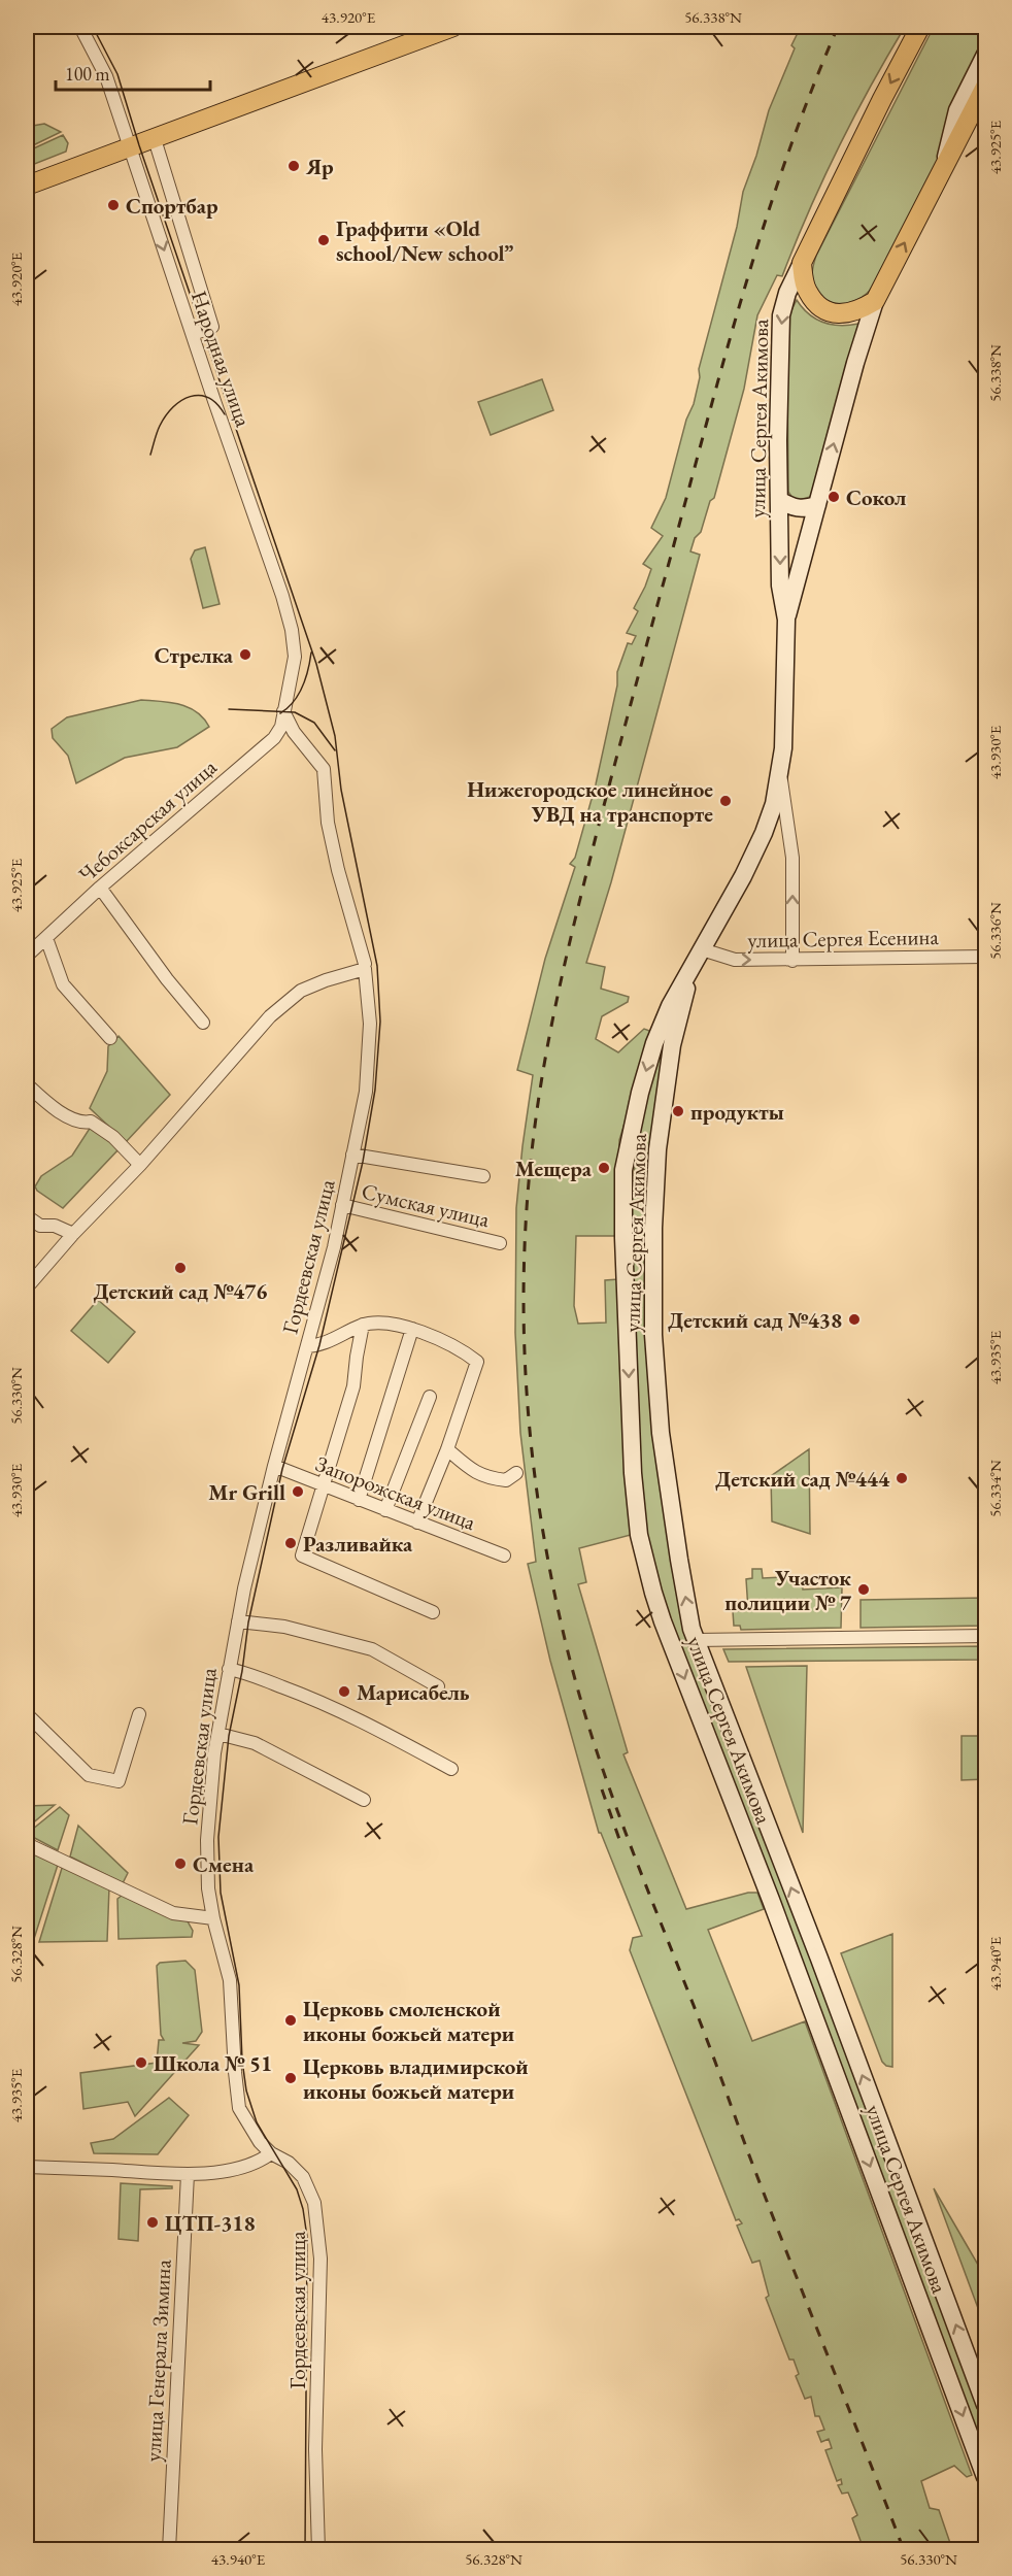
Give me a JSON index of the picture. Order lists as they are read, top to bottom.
{
  "streets": {
    "main road": ["улица Сергея Акимова"],
    "street": [
      "Народная улица",
      "Чебоксарская улица",
      "улица Сергея Есенина",
      "Сумская улица",
      "Гордеевская улица",
      "Запорожская улица",
      "улица Генерала Зимина"
    ]
  },
  "crossings": [
    ["Народная улица", "Чебоксарская улица"],
    ["Народная улица", "Гордеевская улица"],
    ["улица Сергея Акимова", "улица Сергея Есенина"],
    ["Чебоксарская улица", "Гордеевская улица"],
    ["Сумская улица", "Гордеевская улица"],
    ["Гордеевская улица", "Запорожская улица"]
  ],
  "places": [
    "Яр",
    "Спортбар",
    "Граффити «Old school/New school”",
    "Сокол",
    "Стрелка",
    "Нижегородское линейное УВД на транспорте",
    "продукты",
    "Мещера",
    "Детский сад №476",
    "Детский сад №438",
    "Детский сад №444",
    "Mr Grill",
    "Разливайка",
    "Участок полиции № 7",
    "Марисабель",
    "Смена",
    "Церковь смоленской иконы божьей матери",
    "Школа № 51",
    "Церковь владимирской иконы божьей матери",
    "ЦТП-318"
  ],
  "scale_bar": "100 m",
  "coordinates": [
    "43.920°E",
    "56.338°N",
    "43.925°E",
    "43.930°E",
    "56.336°N",
    "43.935°E",
    "56.330°N",
    "56.334°N",
    "56.328°N",
    "43.940°E"
  ]
}
